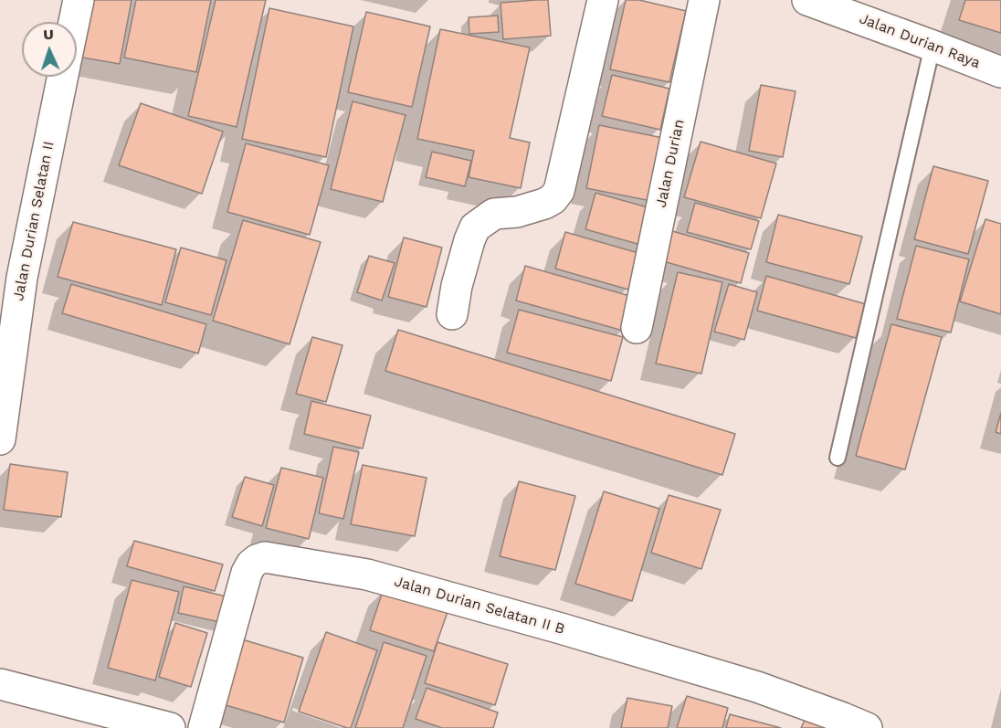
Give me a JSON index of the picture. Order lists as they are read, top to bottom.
{
  "streets": {
    "street": [
      "Jalan Durian Raya",
      "Jalan Durian",
      "Jalan Durian Selatan II",
      "Jalan Durian Selatan II B"
    ]
  },
  "north": "top"
}
